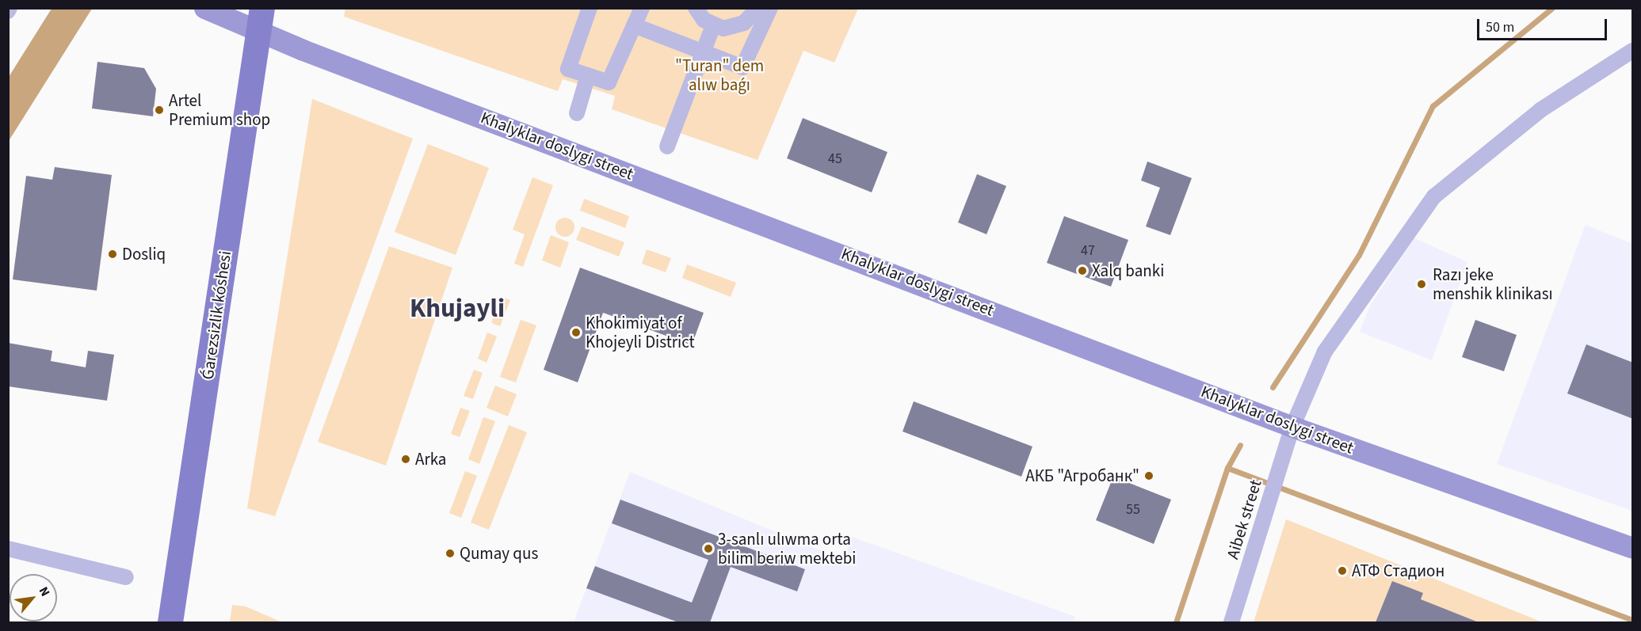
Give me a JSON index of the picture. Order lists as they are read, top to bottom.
{
  "streets": {
    "main road": ["Ǵarezsizlik kóshesi"],
    "street": ["Khalyklar doslygi street", "Aibek street"]
  },
  "crossings": [
    ["Khalyklar doslygi street", "Ǵarezsizlik kóshesi"],
    ["Khalyklar doslygi street", "Aibek street"]
  ],
  "districts": ["Khujayli"],
  "parks": ["\"Turan\" dem alıw baǵı"],
  "places": [
    "Artel Premium shop",
    "Dosliq",
    "Xalq banki",
    "Razı jeke menshik klinikası",
    "Khokimiyat of Khojeyli District",
    "Arka",
    "АКБ \"Агробанк\"",
    "3-sanlı ulıwma orta bilim beriw mektebi",
    "Qumay qus",
    "АТФ Стадион"
  ],
  "house_numbers": ["45", "47", "55"],
  "scale_bar": "50 m",
  "north": "top right"
}
